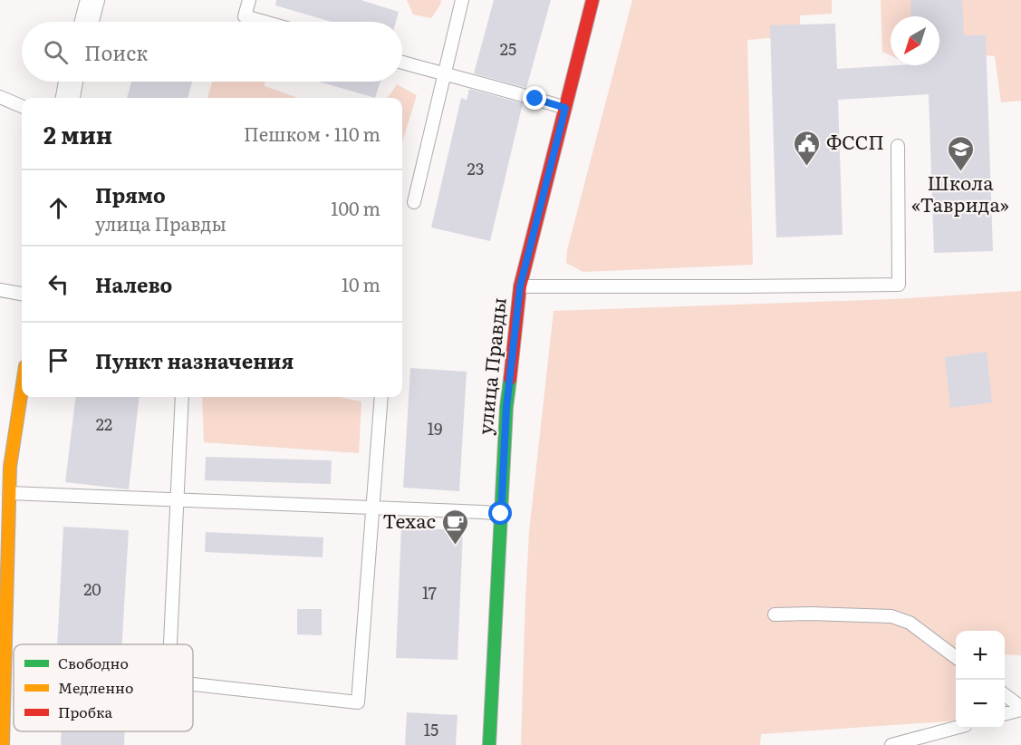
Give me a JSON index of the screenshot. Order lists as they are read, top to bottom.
{
  "streets": {
    "main road": ["улица Правды"]
  },
  "places": {
    "public building": ["ФССП"],
    "school or university": ["Школа «Таврида»"],
    "cafe": ["Техас"]
  },
  "house_numbers": [
    "25",
    "23",
    "22",
    "19",
    "20",
    "17",
    "15"
  ],
  "legend": ["Свободно", "Медленно", "Пробка"],
  "north": "bottom left",
  "page": {
    "search": "Поиск",
    "heading": ["2 мин", "Пешком · 110 m"],
    "list": [
      ["Прямо", "улица Правды", "100 m"],
      ["Налево", "10 m"],
      "Пункт назначения"
    ],
    "map_buttons": ["+", "−"]
  }
}
